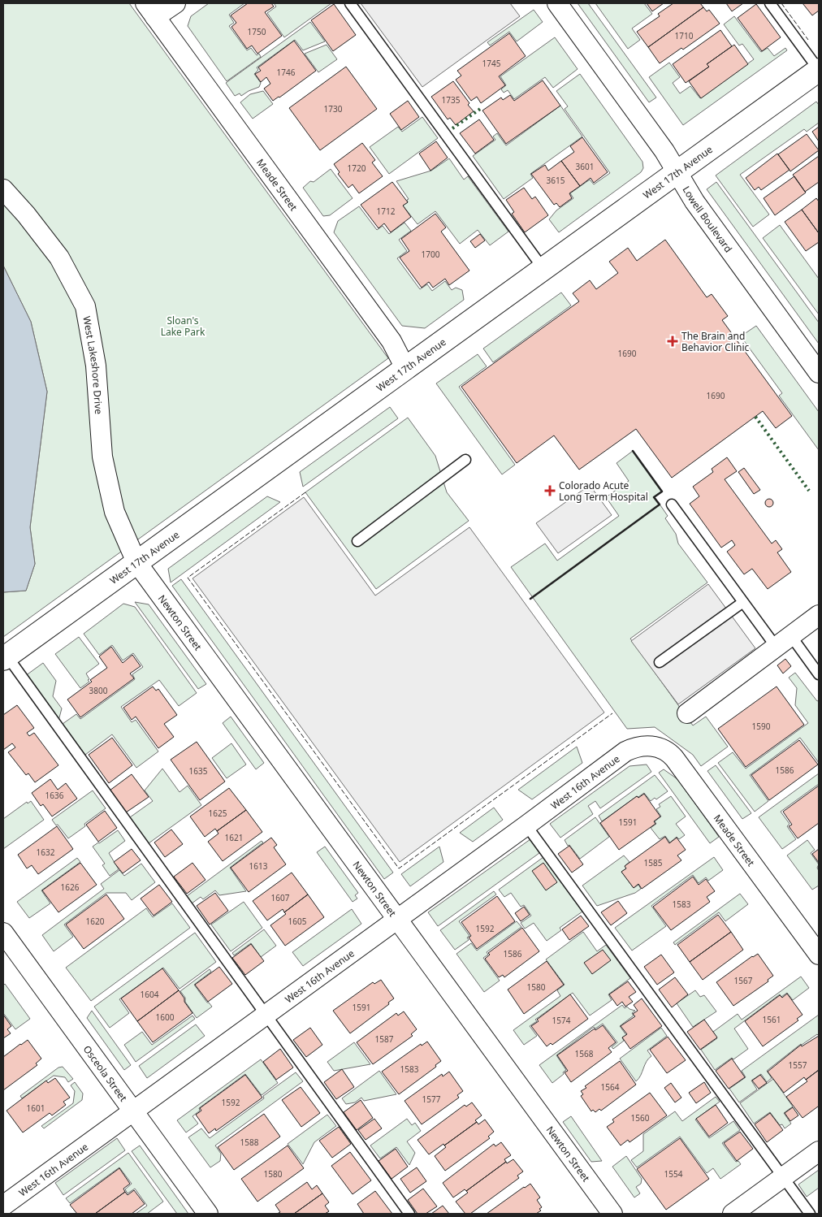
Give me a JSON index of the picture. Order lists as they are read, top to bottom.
{
  "streets": {
    "street": [
      "West 17th Avenue",
      "Meade Street",
      "Lowell Boulevard",
      "West Lakeshore Drive",
      "Newton Street",
      "West 16th Avenue",
      "Osceola Street"
    ]
  },
  "crossings": [
    ["West 17th Avenue", "Meade Street"],
    ["West 17th Avenue", "Lowell Boulevard"],
    ["West 17th Avenue", "West Lakeshore Drive"],
    ["West 17th Avenue", "Newton Street"],
    ["Meade Street", "West 16th Avenue"],
    ["West Lakeshore Drive", "Newton Street"],
    ["Newton Street", "West 16th Avenue"],
    ["West 16th Avenue", "Osceola Street"]
  ],
  "parks": ["Sloan's Lake Park"],
  "places": {
    "health": ["The Brain and Behavior Clinic", "Colorado Acute Long Term Hospital"]
  },
  "house_numbers": [
    "1750",
    "1710",
    "1745",
    "1746",
    "1735",
    "1730",
    "3601",
    "1720",
    "3615",
    "1712",
    "1700",
    "1690",
    "1690",
    "3800",
    "1590",
    "1586",
    "1635",
    "1636",
    "1625",
    "1591",
    "1621",
    "1632",
    "1585",
    "1613",
    "1626",
    "1607",
    "1583",
    "1620",
    "1605",
    "1592",
    "1586",
    "1567",
    "1580",
    "1604",
    "1591",
    "1600",
    "1561",
    "1574",
    "1587",
    "1568",
    "1557",
    "1583",
    "1564",
    "1577",
    "1592",
    "1601",
    "1560",
    "1588",
    "1580",
    "1554"
  ]
}
